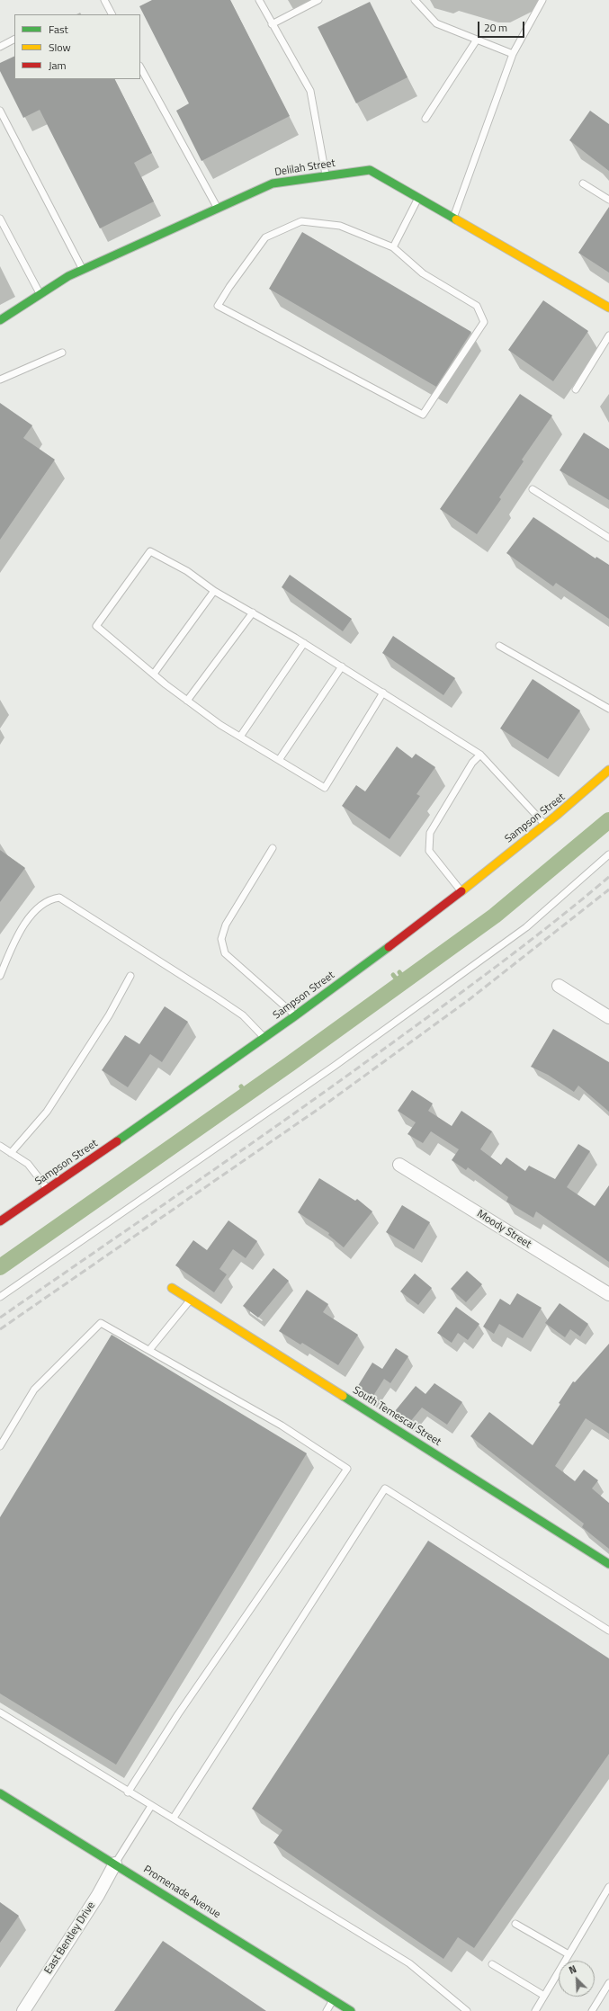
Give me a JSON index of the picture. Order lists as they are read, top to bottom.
{
  "streets": {
    "street": [
      "Delilah Street",
      "Sampson Street",
      "Moody Street",
      "South Temescal Street",
      "Promenade Avenue",
      "East Bentley Drive"
    ]
  },
  "crossings": [
    ["Promenade Avenue", "East Bentley Drive"]
  ],
  "legend": ["Fast", "Slow", "Jam"],
  "scale_bar": "20 m",
  "north": "top left"
}
